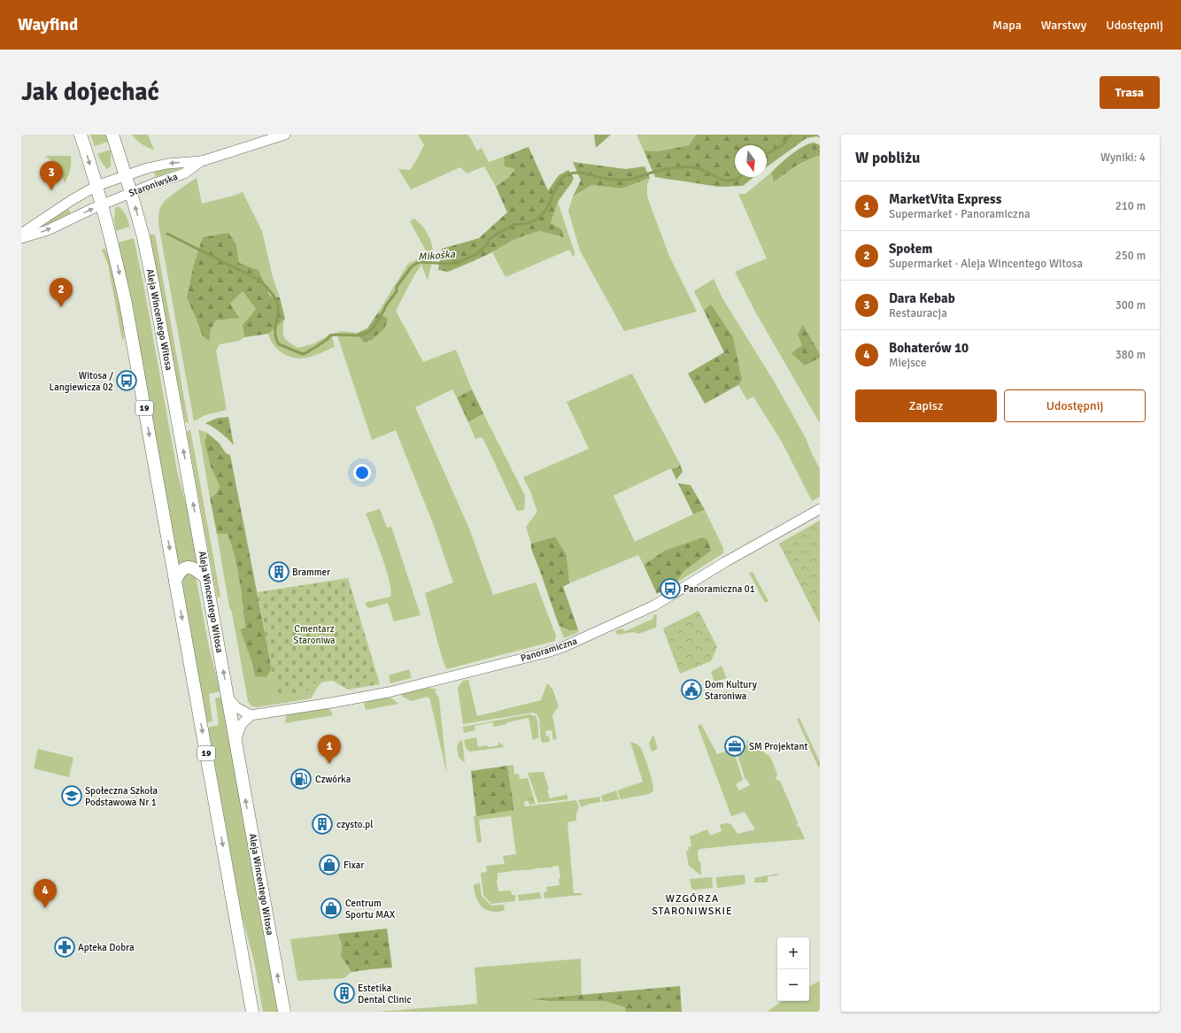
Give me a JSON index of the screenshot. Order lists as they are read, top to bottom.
{
  "streets": {
    "main road": ["Aleja Wincentego Witosa", "19"],
    "street": ["Staroniwska", "Panoramiczna"]
  },
  "crossings": [
    ["Staroniwska", "Aleja Wincentego Witosa"],
    ["Staroniwska", "19"]
  ],
  "districts": ["WZGÓRZA STARONIWSKIE"],
  "water": ["Mikośka"],
  "parks": ["Cmentarz Staroniwa"],
  "places": {
    "bus stop": ["Witosa / Langiewicza 02", "Panoramiczna 01"],
    "building": ["Brammer", "czysto.pl", "Estetika Dental Clinic"],
    "public building": ["Dom Kultury Staroniwa"],
    "office": ["SM Projektant"],
    "fuel station": ["Czwórka"],
    "school or university": ["Społeczna Szkoła Podstawowa Nr 1"],
    "shop": ["Fixar", "Centrum Sportu MAX"],
    "pharmacy": ["Apteka Dobra"]
  },
  "north": "bottom",
  "page": {
    "header": "Wayfind",
    "nav": ["Mapa", "Warstwy", "Udostępnij"],
    "buttons": [
      "Trasa",
      ["Zapisz", "Udostępnij"]
    ],
    "title": "Jak dojechać",
    "heading": ["W pobliżu", "Wyniki: 4"],
    "pins": [
      "3",
      "2",
      "1",
      "4"
    ],
    "list": [
      {
        "mark": "1",
        "name": "MarketVita Express",
        "note": "Supermarket · Panoramiczna",
        "value": "210 m"
      },
      {
        "mark": "2",
        "name": "Społem",
        "note": "Supermarket · Aleja Wincentego Witosa",
        "value": "250 m"
      },
      {
        "mark": "3",
        "name": "Dara Kebab",
        "note": "Restauracja",
        "value": "300 m"
      },
      {
        "mark": "4",
        "name": "Bohaterów 10",
        "note": "Miejsce",
        "value": "380 m"
      }
    ],
    "map_buttons": ["+", "−"]
  }
}
